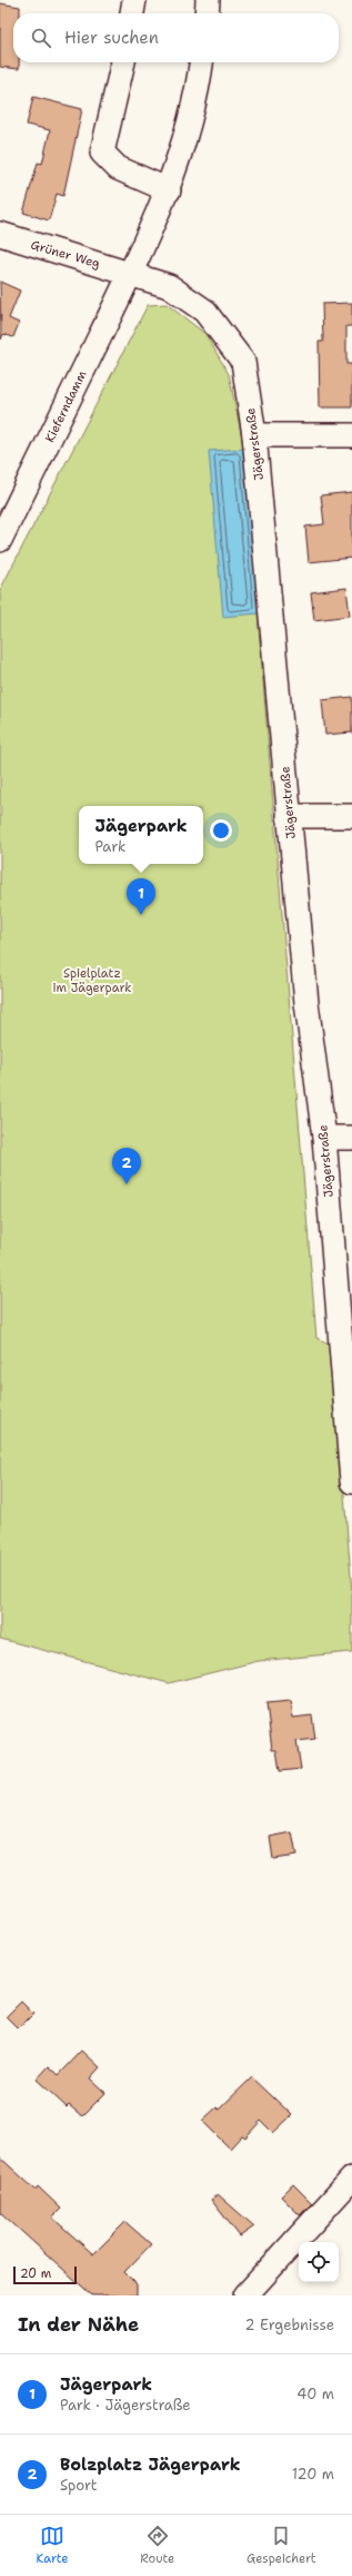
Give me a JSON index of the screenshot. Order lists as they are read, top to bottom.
{
  "streets": {
    "street": ["Grüner Weg", "Kieferndamm", "Jägerstraße"]
  },
  "crossings": [
    ["Grüner Weg", "Kieferndamm"],
    ["Grüner Weg", "Jägerstraße"],
    ["Kieferndamm", "Jägerstraße"]
  ],
  "parks": ["Spielplatz im Jägerpark"],
  "scale_bar": "20 m",
  "page": {
    "search": "Hier suchen",
    "popup": ["Jägerpark", "Park"],
    "pins": ["1", "2"],
    "scale": "20 m",
    "heading": ["In der Nähe", "2 Ergebnisse"],
    "list": [
      {
        "mark": "1",
        "name": "Jägerpark",
        "note": "Park · Jägerstraße",
        "value": "40 m"
      },
      {
        "mark": "2",
        "name": "Bolzplatz Jägerpark",
        "note": "Sport",
        "value": "120 m"
      }
    ],
    "nav": ["Karte", "Route", "Gespeichert"]
  }
}
